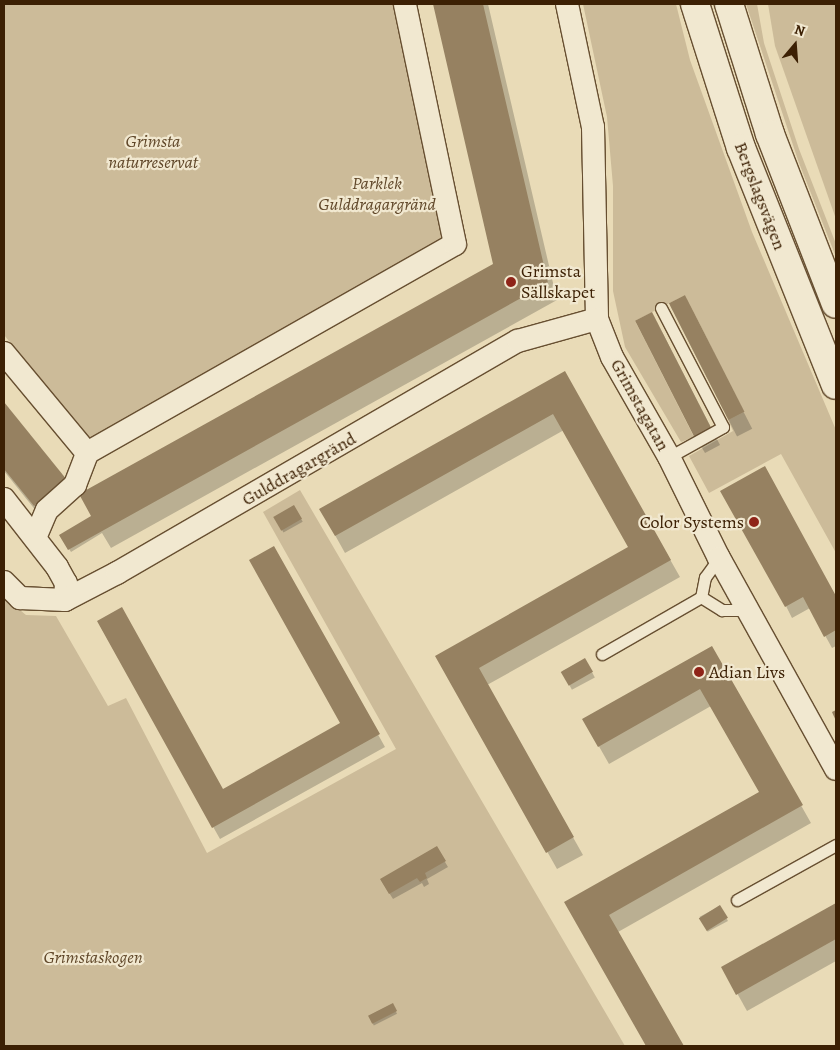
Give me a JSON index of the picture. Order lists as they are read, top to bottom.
{
  "streets": {
    "main road": ["Bergslagsvägen"],
    "street": ["Grimstagatan", "Gulddragargränd"]
  },
  "crossings": [
    ["Grimstagatan", "Gulddragargränd"]
  ],
  "parks": ["Grimsta naturreservat", "Parklek Gulddragargränd", "Grimstaskogen"],
  "places": ["Grimsta Sällskapet", "Color Systems", "Adian Livs"],
  "north": "top"
}
